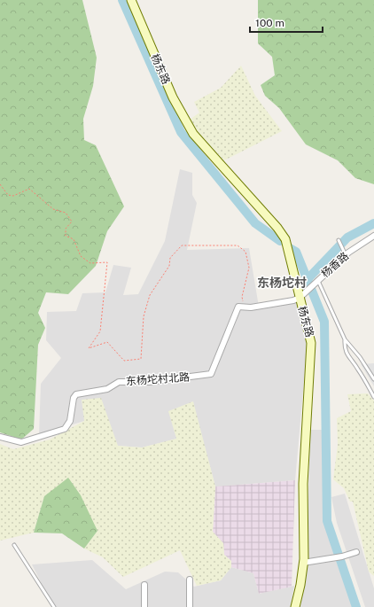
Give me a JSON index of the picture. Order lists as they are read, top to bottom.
{
  "streets": {
    "street": ["杨东路", "杨香路", "东杨坨村北路"]
  },
  "crossings": [
    ["杨东路", "杨香路"]
  ],
  "districts": ["东杨坨村"],
  "scale_bar": "100 m"
}
